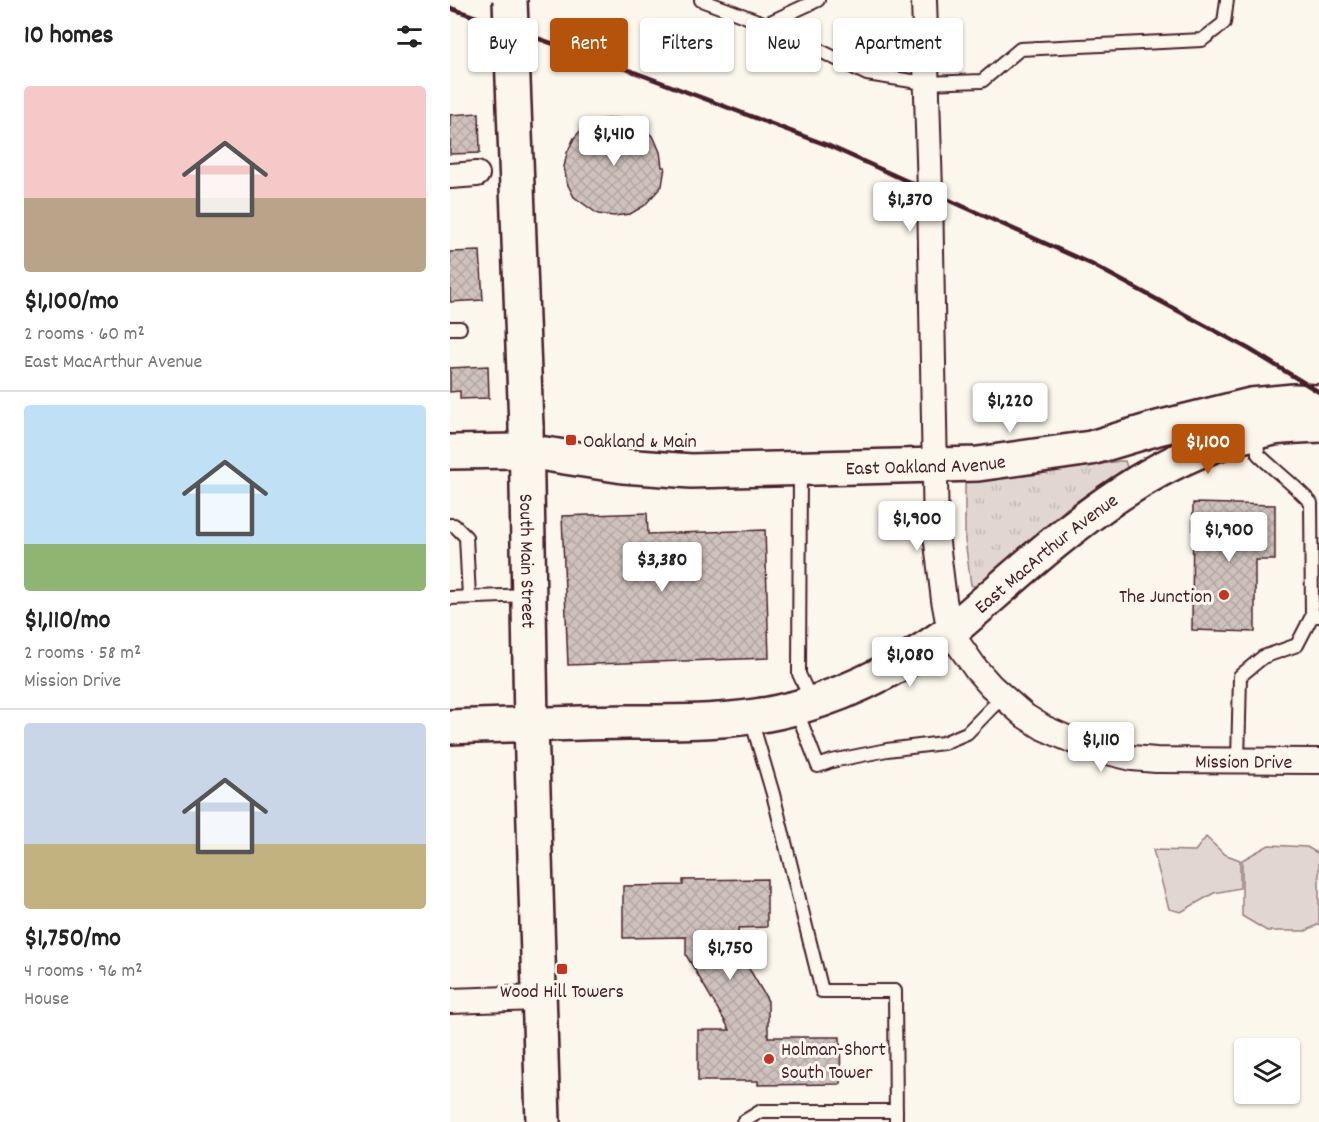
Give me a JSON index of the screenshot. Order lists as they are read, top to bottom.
{
  "streets": {
    "main road": ["East Oakland Avenue", "East MacArthur Avenue", "South Main Street"],
    "street": ["Mission Drive"]
  },
  "crossings": [
    ["East Oakland Avenue", "South Main Street"],
    ["East Oakland Avenue", "Mission Drive"],
    ["East MacArthur Avenue", "South Main Street"],
    ["East MacArthur Avenue", "Mission Drive"]
  ],
  "places": {
    "transit": ["Oakland & Main", "Wood Hill Towers"],
    "other": ["The Junction", "Holman-Short South Tower"]
  },
  "page": {
    "heading": "10 homes",
    "chip": [
      "Buy",
      "Rent",
      "Filters",
      "New",
      "Apartment"
    ],
    "list": [
      {
        "name": "$1,100/mo",
        "note": "2 rooms · 60 m² · East MacArthur Avenue"
      },
      {
        "name": "$1,110/mo",
        "note": "2 rooms · 58 m² · Mission Drive"
      },
      {
        "name": "$1,750/mo",
        "note": "4 rooms · 96 m² · House"
      }
    ],
    "price": [
      "$1,410",
      "$1,370",
      "$1,220",
      "$1,100",
      "$1,900",
      "$1,900",
      "$3,380",
      "$1,080",
      "$1,110",
      "$1,750"
    ]
  }
}
